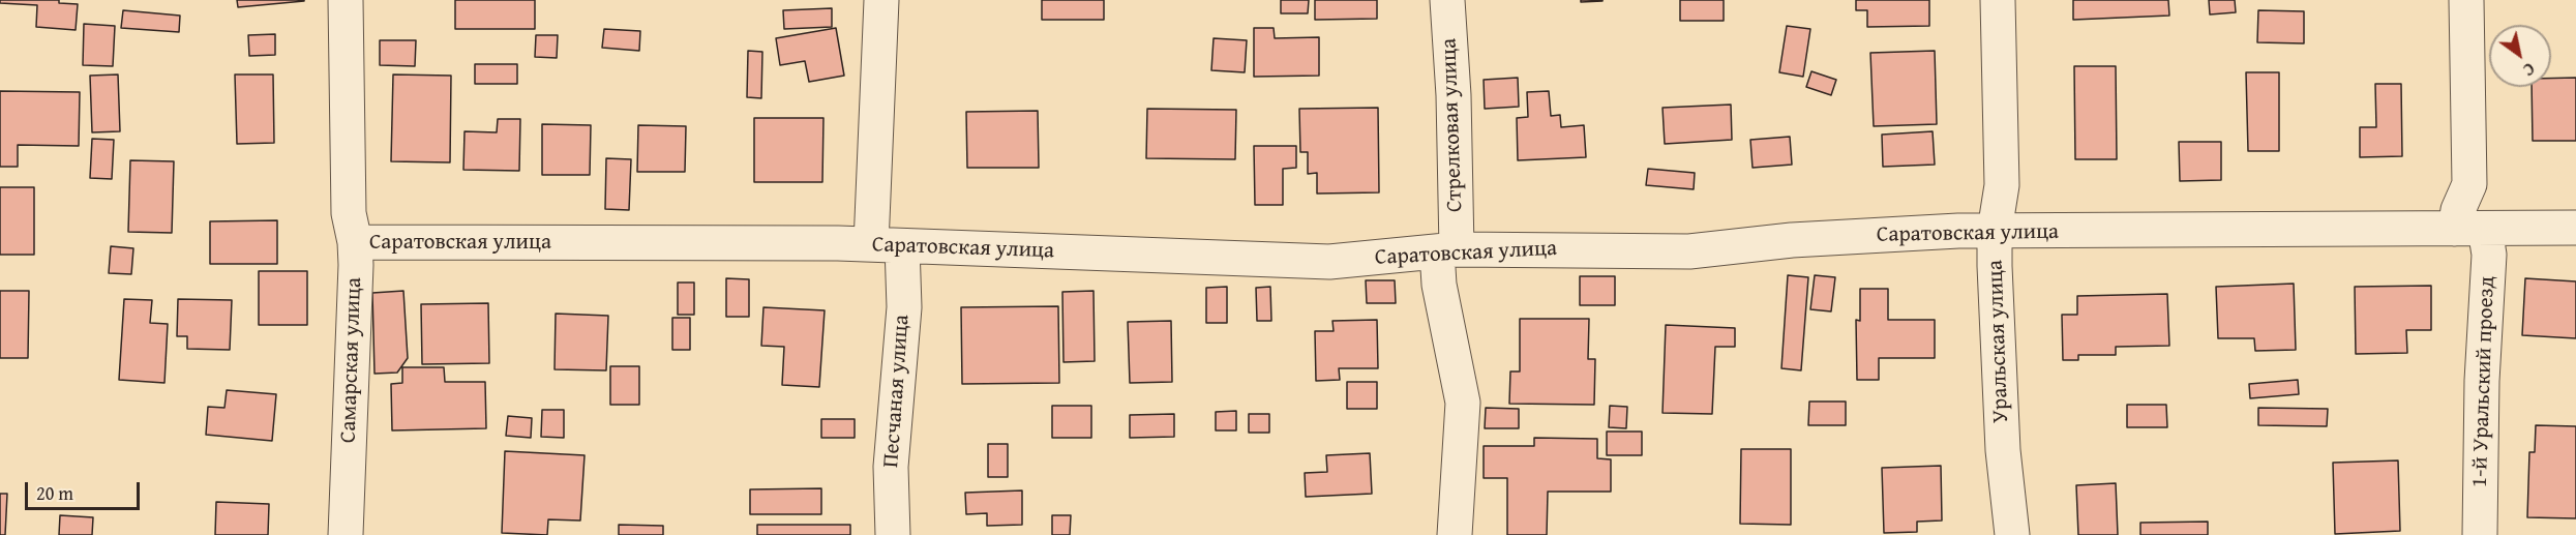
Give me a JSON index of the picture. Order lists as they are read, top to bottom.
{
  "streets": {
    "street": [
      "Стрелковая улица",
      "Саратовская улица",
      "Уральская улица",
      "Самарская улица",
      "1-й Уральский проезд",
      "Песчаная улица"
    ]
  },
  "crossings": [
    ["Стрелковая улица", "Саратовская улица"],
    ["Саратовская улица", "Уральская улица"],
    ["Саратовская улица", "Самарская улица"],
    ["Саратовская улица", "1-й Уральский проезд"],
    ["Саратовская улица", "Песчаная улица"]
  ],
  "scale_bar": "20 m",
  "north": "bottom right"
}
